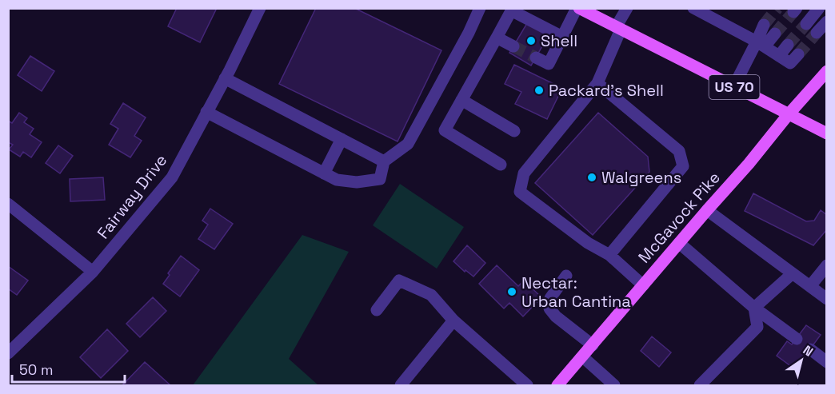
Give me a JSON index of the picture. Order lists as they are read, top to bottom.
{
  "streets": {
    "main road": ["US 70", "McGavock Pike"],
    "street": ["Fairway Drive"]
  },
  "crossings": [
    ["US 70", "McGavock Pike"]
  ],
  "places": [
    "Shell",
    "Packard's Shell",
    "Walgreens",
    "Nectar: Urban Cantina"
  ],
  "scale_bar": "50 m",
  "north": "top right"
}
